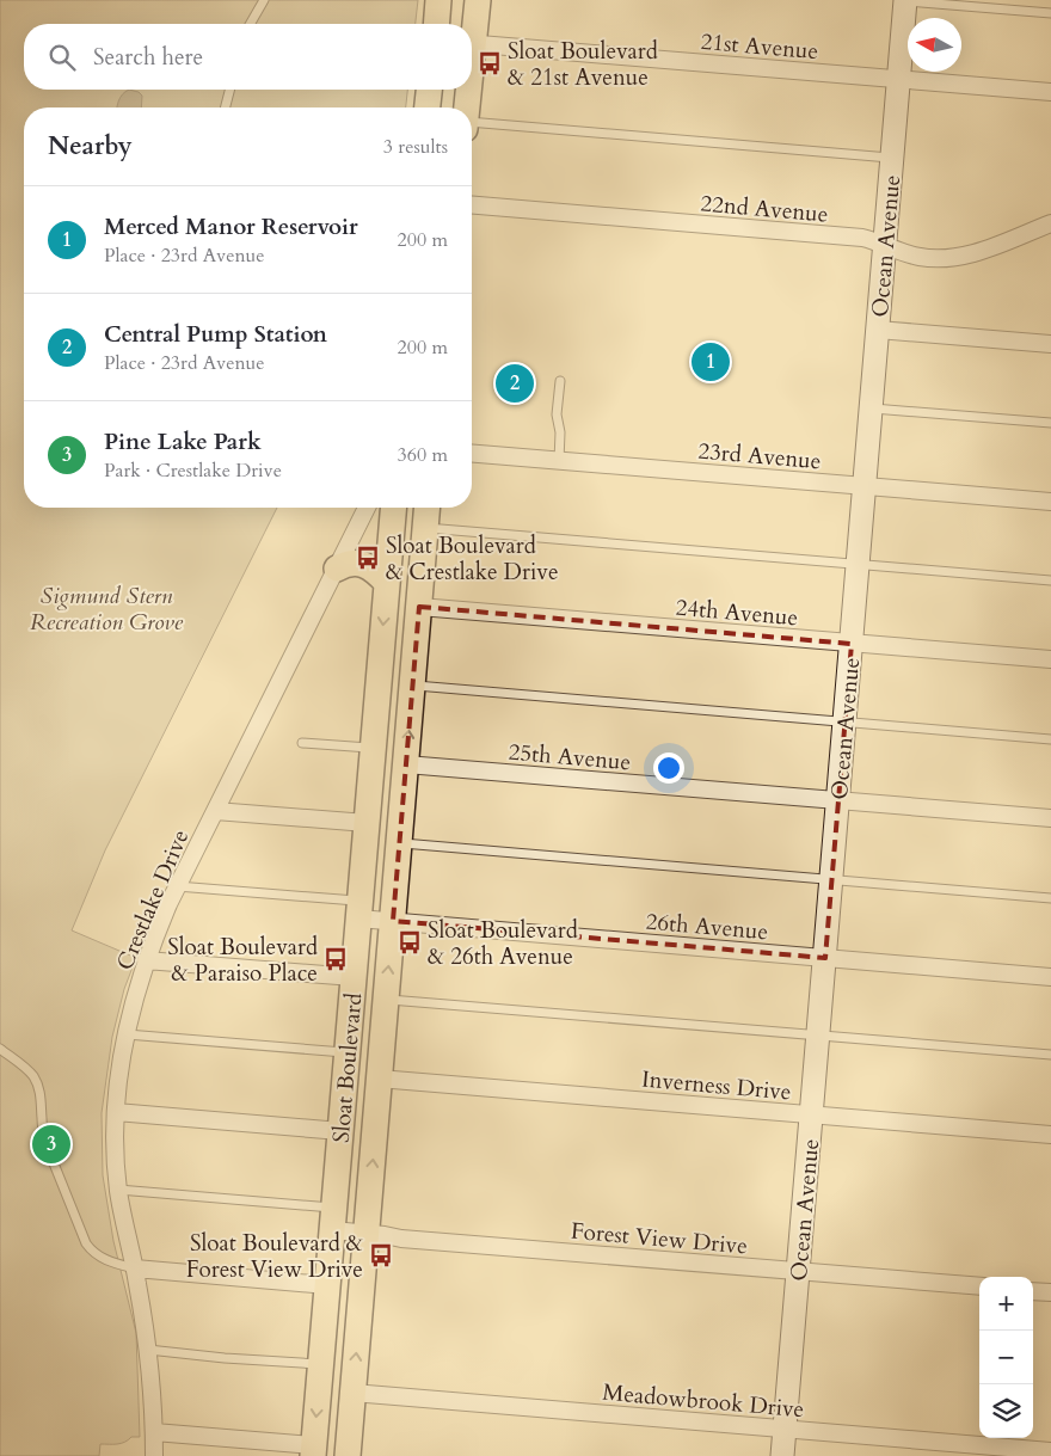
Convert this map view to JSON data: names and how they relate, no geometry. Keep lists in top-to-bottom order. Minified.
{"streets":{"main road":["Sloat Boulevard"],"street":["21st Avenue","22nd Avenue","Ocean Avenue","23rd Avenue","24th Avenue","25th Avenue","Crestlake Drive","26th Avenue","Inverness Drive","Forest View Drive","Meadowbrook Drive"]},"crossings":[["21st Avenue","Ocean Avenue"],["22nd Avenue","Ocean Avenue"],["Ocean Avenue","23rd Avenue"],["Ocean Avenue","24th Avenue"],["Ocean Avenue","25th Avenue"],["Ocean Avenue","26th Avenue"],["Ocean Avenue","Inverness Drive"],["Ocean Avenue","Forest View Drive"],["Ocean Avenue","Meadowbrook Drive"],["24th Avenue","Sloat Boulevard"],["25th Avenue","Sloat Boulevard"],["26th Avenue","Sloat Boulevard"],["Sloat Boulevard","Inverness Drive"],["Sloat Boulevard","Forest View Drive"],["Sloat Boulevard","Meadowbrook Drive"]],"parks":["Sigmund Stern Recreation Grove"],"places":{"bus stop":["Sloat Boulevard & 21st Avenue","Sloat Boulevard & Crestlake Drive","Sloat Boulevard & 26th Avenue","Sloat Boulevard & Paraiso Place","Sloat Boulevard & Forest View Drive"]},"north":"left","page":{"search":"Search here","heading":["Nearby","3 results"],"list":[{"mark":"1","name":"Merced Manor Reservoir","note":"Place · 23rd Avenue","value":"200 m"},{"mark":"2","name":"Central Pump Station","note":"Place · 23rd Avenue","value":"200 m"},{"mark":"3","name":"Pine Lake Park","note":"Park · Crestlake Drive","value":"360 m"}],"pins":["1","2","3"],"map_buttons":["+","−"]}}
